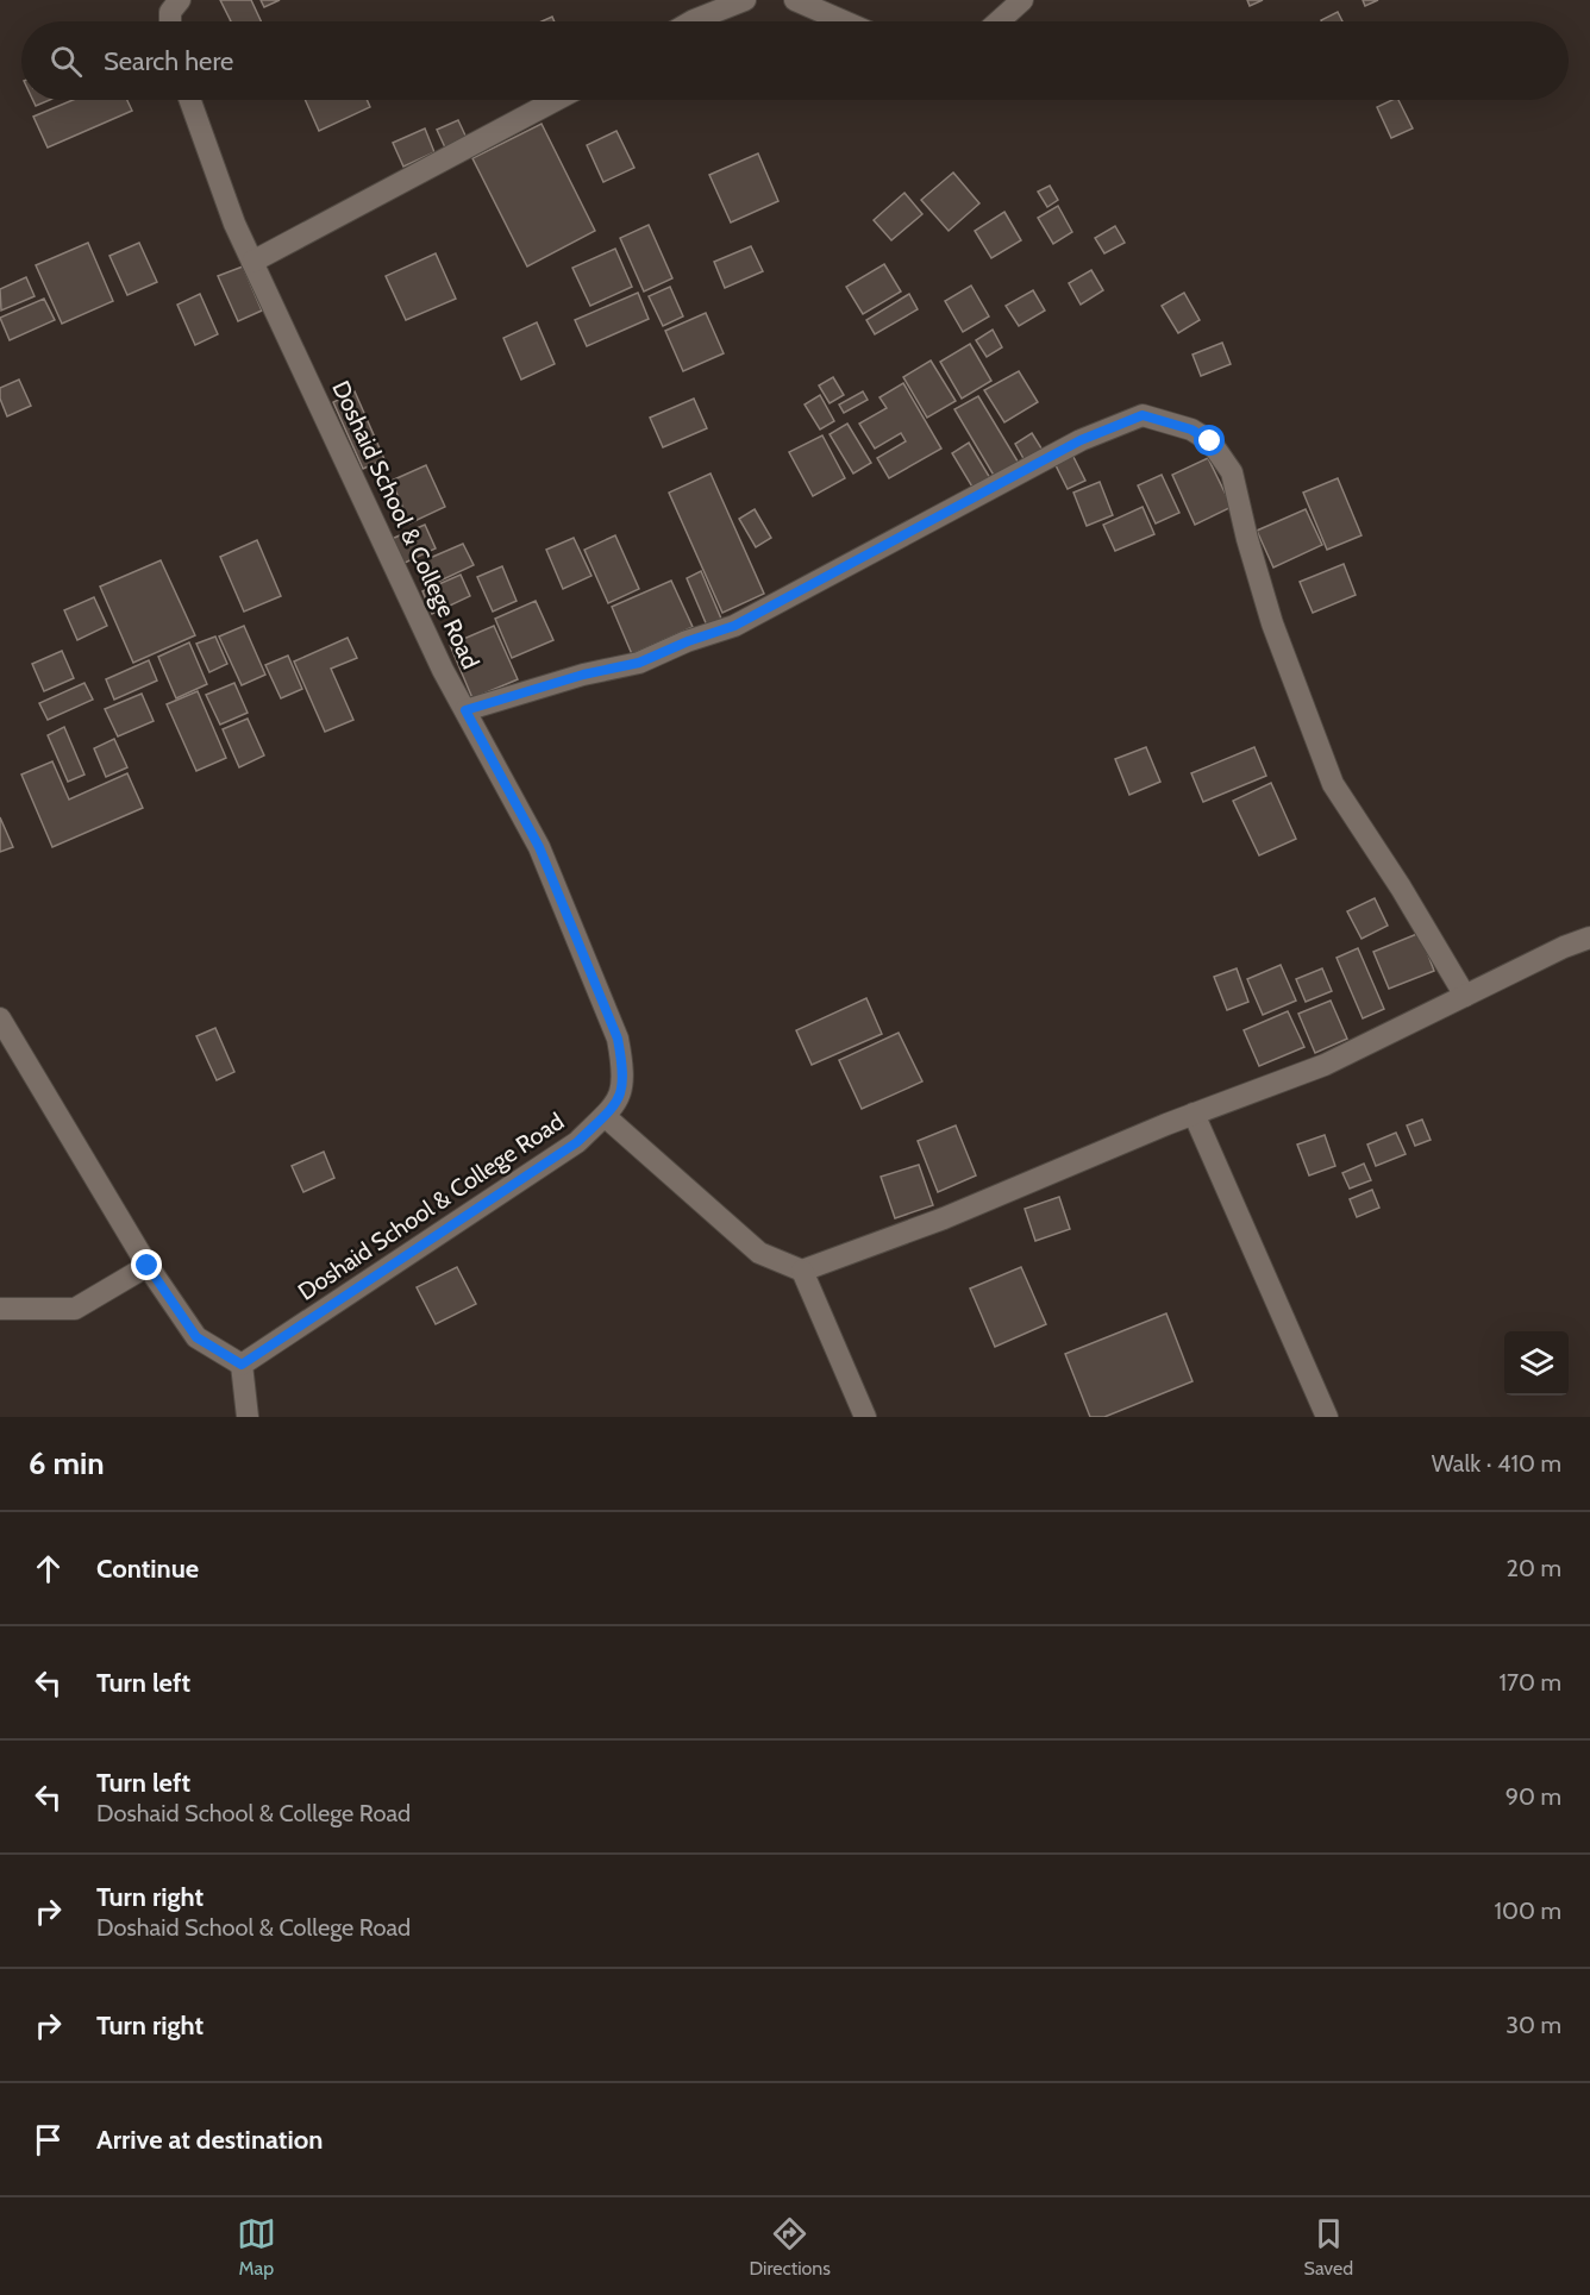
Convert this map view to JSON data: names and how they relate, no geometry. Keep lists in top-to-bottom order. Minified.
{"streets":{"street":["Doshaid School & College Road"]},"page":{"search":"Search here","heading":["6 min","Walk · 410 m"],"list":[["Continue","20 m"],["Turn left","170 m"],["Turn left","Doshaid School & College Road","90 m"],["Turn right","Doshaid School & College Road","100 m"],["Turn right","30 m"],"Arrive at destination"],"nav":["Map","Directions","Saved"]}}
